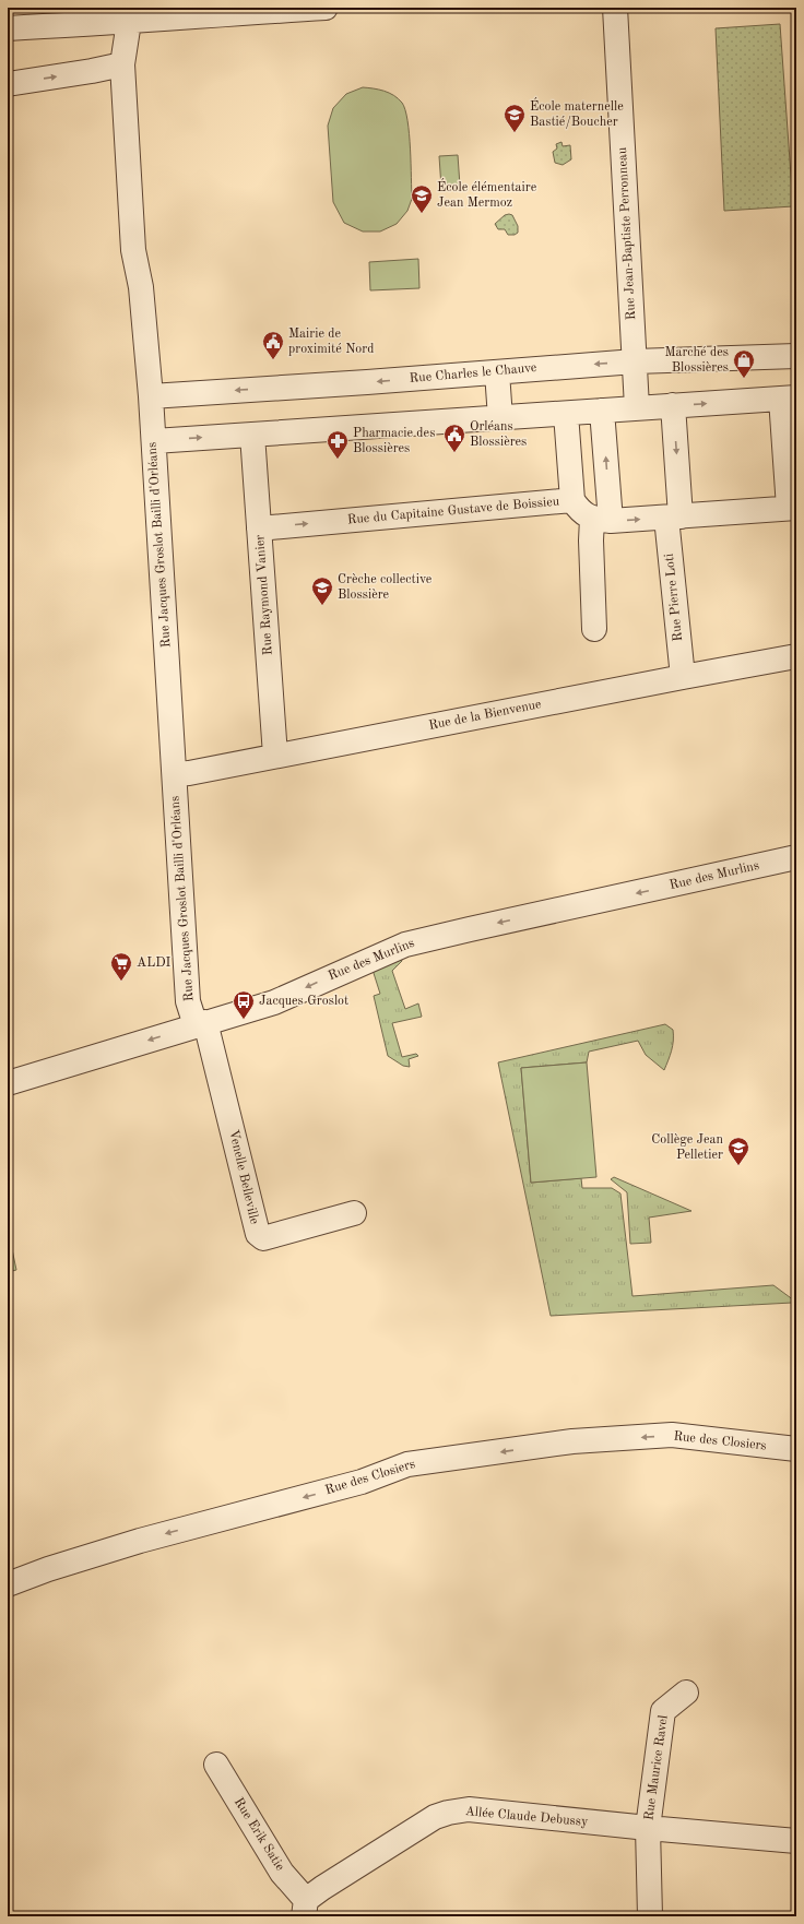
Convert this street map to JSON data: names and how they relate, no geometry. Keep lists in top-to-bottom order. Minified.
{"streets":{"street":["Rue Jean-Baptiste Perronneau","Rue Charles le Chauve","Rue du Capitaine Gustave de Boissieu","Rue Jacques Groslot Bailli d'Orléans","Rue Raymond Vanier","Rue Pierre Loti","Rue de la Bienvenue","Rue des Murlins","Venelle Belleville","Rue des Closiers","Rue Maurice Ravel","Allée Claude Debussy","Rue Erik Satie"]},"crossings":[["Rue Jean-Baptiste Perronneau","Rue Charles le Chauve"],["Rue Charles le Chauve","Rue Jacques Groslot Bailli d'Orléans"],["Rue du Capitaine Gustave de Boissieu","Rue Raymond Vanier"],["Rue Jacques Groslot Bailli d'Orléans","Rue de la Bienvenue"],["Rue Jacques Groslot Bailli d'Orléans","Rue des Murlins"],["Rue Jacques Groslot Bailli d'Orléans","Venelle Belleville"],["Rue Raymond Vanier","Rue de la Bienvenue"],["Rue Pierre Loti","Rue de la Bienvenue"],["Rue des Murlins","Venelle Belleville"],["Rue Maurice Ravel","Allée Claude Debussy"],["Allée Claude Debussy","Rue Erik Satie"]],"one_way":["Rue des Murlins","Rue des Closiers"],"places":{"school or university":["École maternelle Bastié/Boucher","École élémentaire Jean Mermoz","Crèche collective Blossière","Collège Jean Pelletier"],"public building":["Mairie de proximité Nord","Orléans Blossières"],"shop":["Marché des Blossières"],"pharmacy":["Pharmacie des Blossières"],"supermarket":["ALDI"],"bus stop":["Jacques Groslot"]}}
